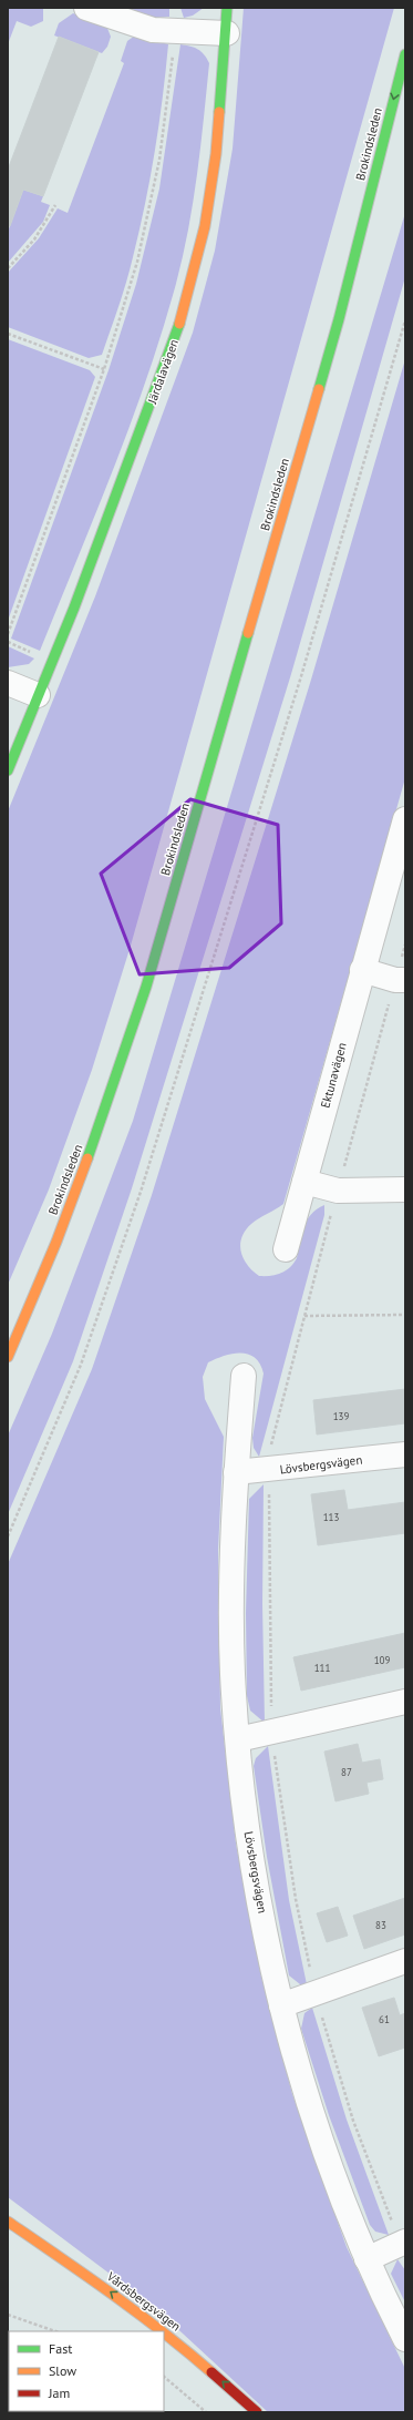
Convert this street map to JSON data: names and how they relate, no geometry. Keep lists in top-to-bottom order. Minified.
{"streets":{"main road":["Brokindsleden","Järdalavägen","Vårdsbergsvägen"],"street":["Ektunavägen","Lövsbergsvägen"]},"house_numbers":["139","113","109","111","87","83","61"],"legend":["Fast","Slow","Jam"]}
